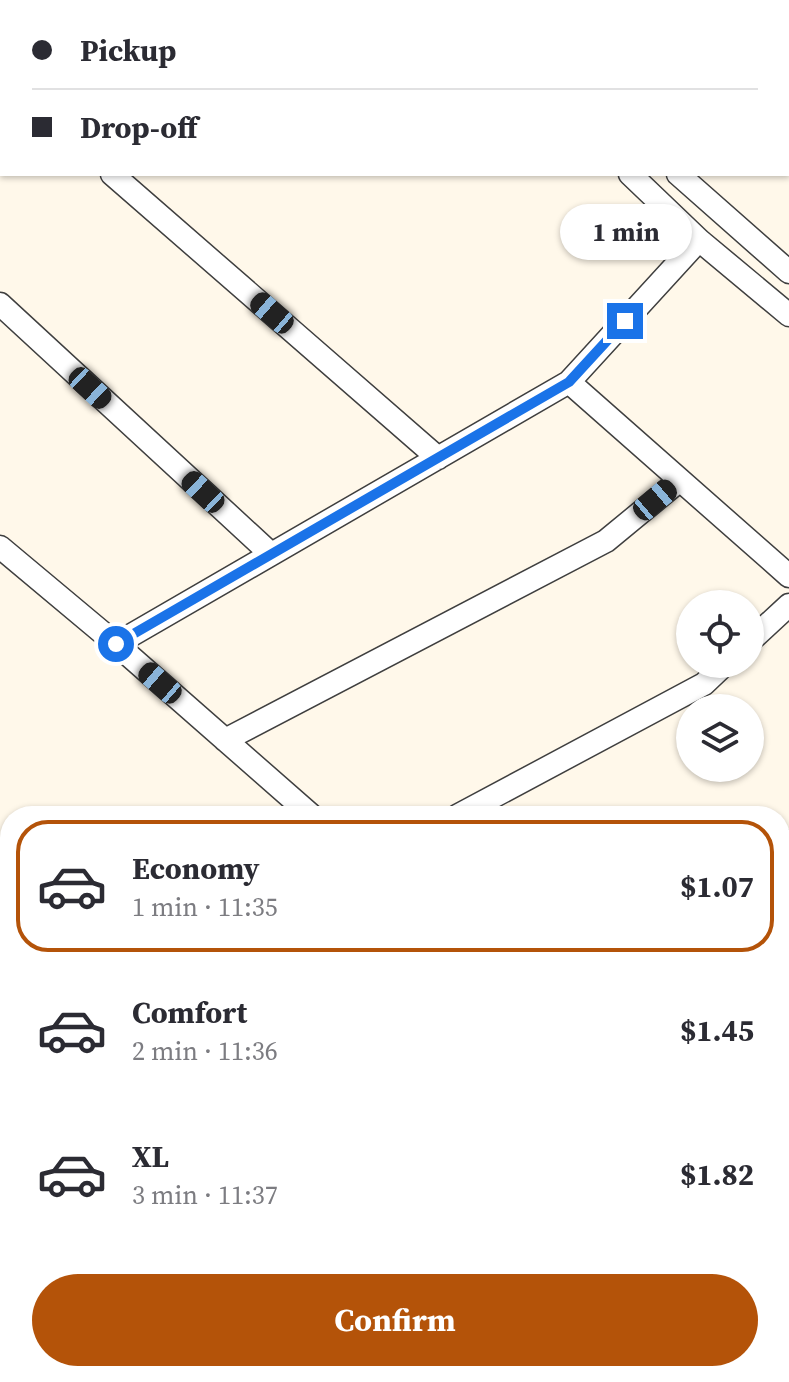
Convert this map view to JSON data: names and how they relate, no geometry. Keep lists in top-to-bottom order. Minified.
{"page":{"banner":["Pickup","Drop-off"],"bubble":"1 min","list":[{"name":"Economy","note":"1 min · 11:35","value":"$1.07"},{"name":"Comfort","note":"2 min · 11:36","value":"$1.45"},{"name":"XL","note":"3 min · 11:37","value":"$1.82"}],"buttons":"Confirm"}}
